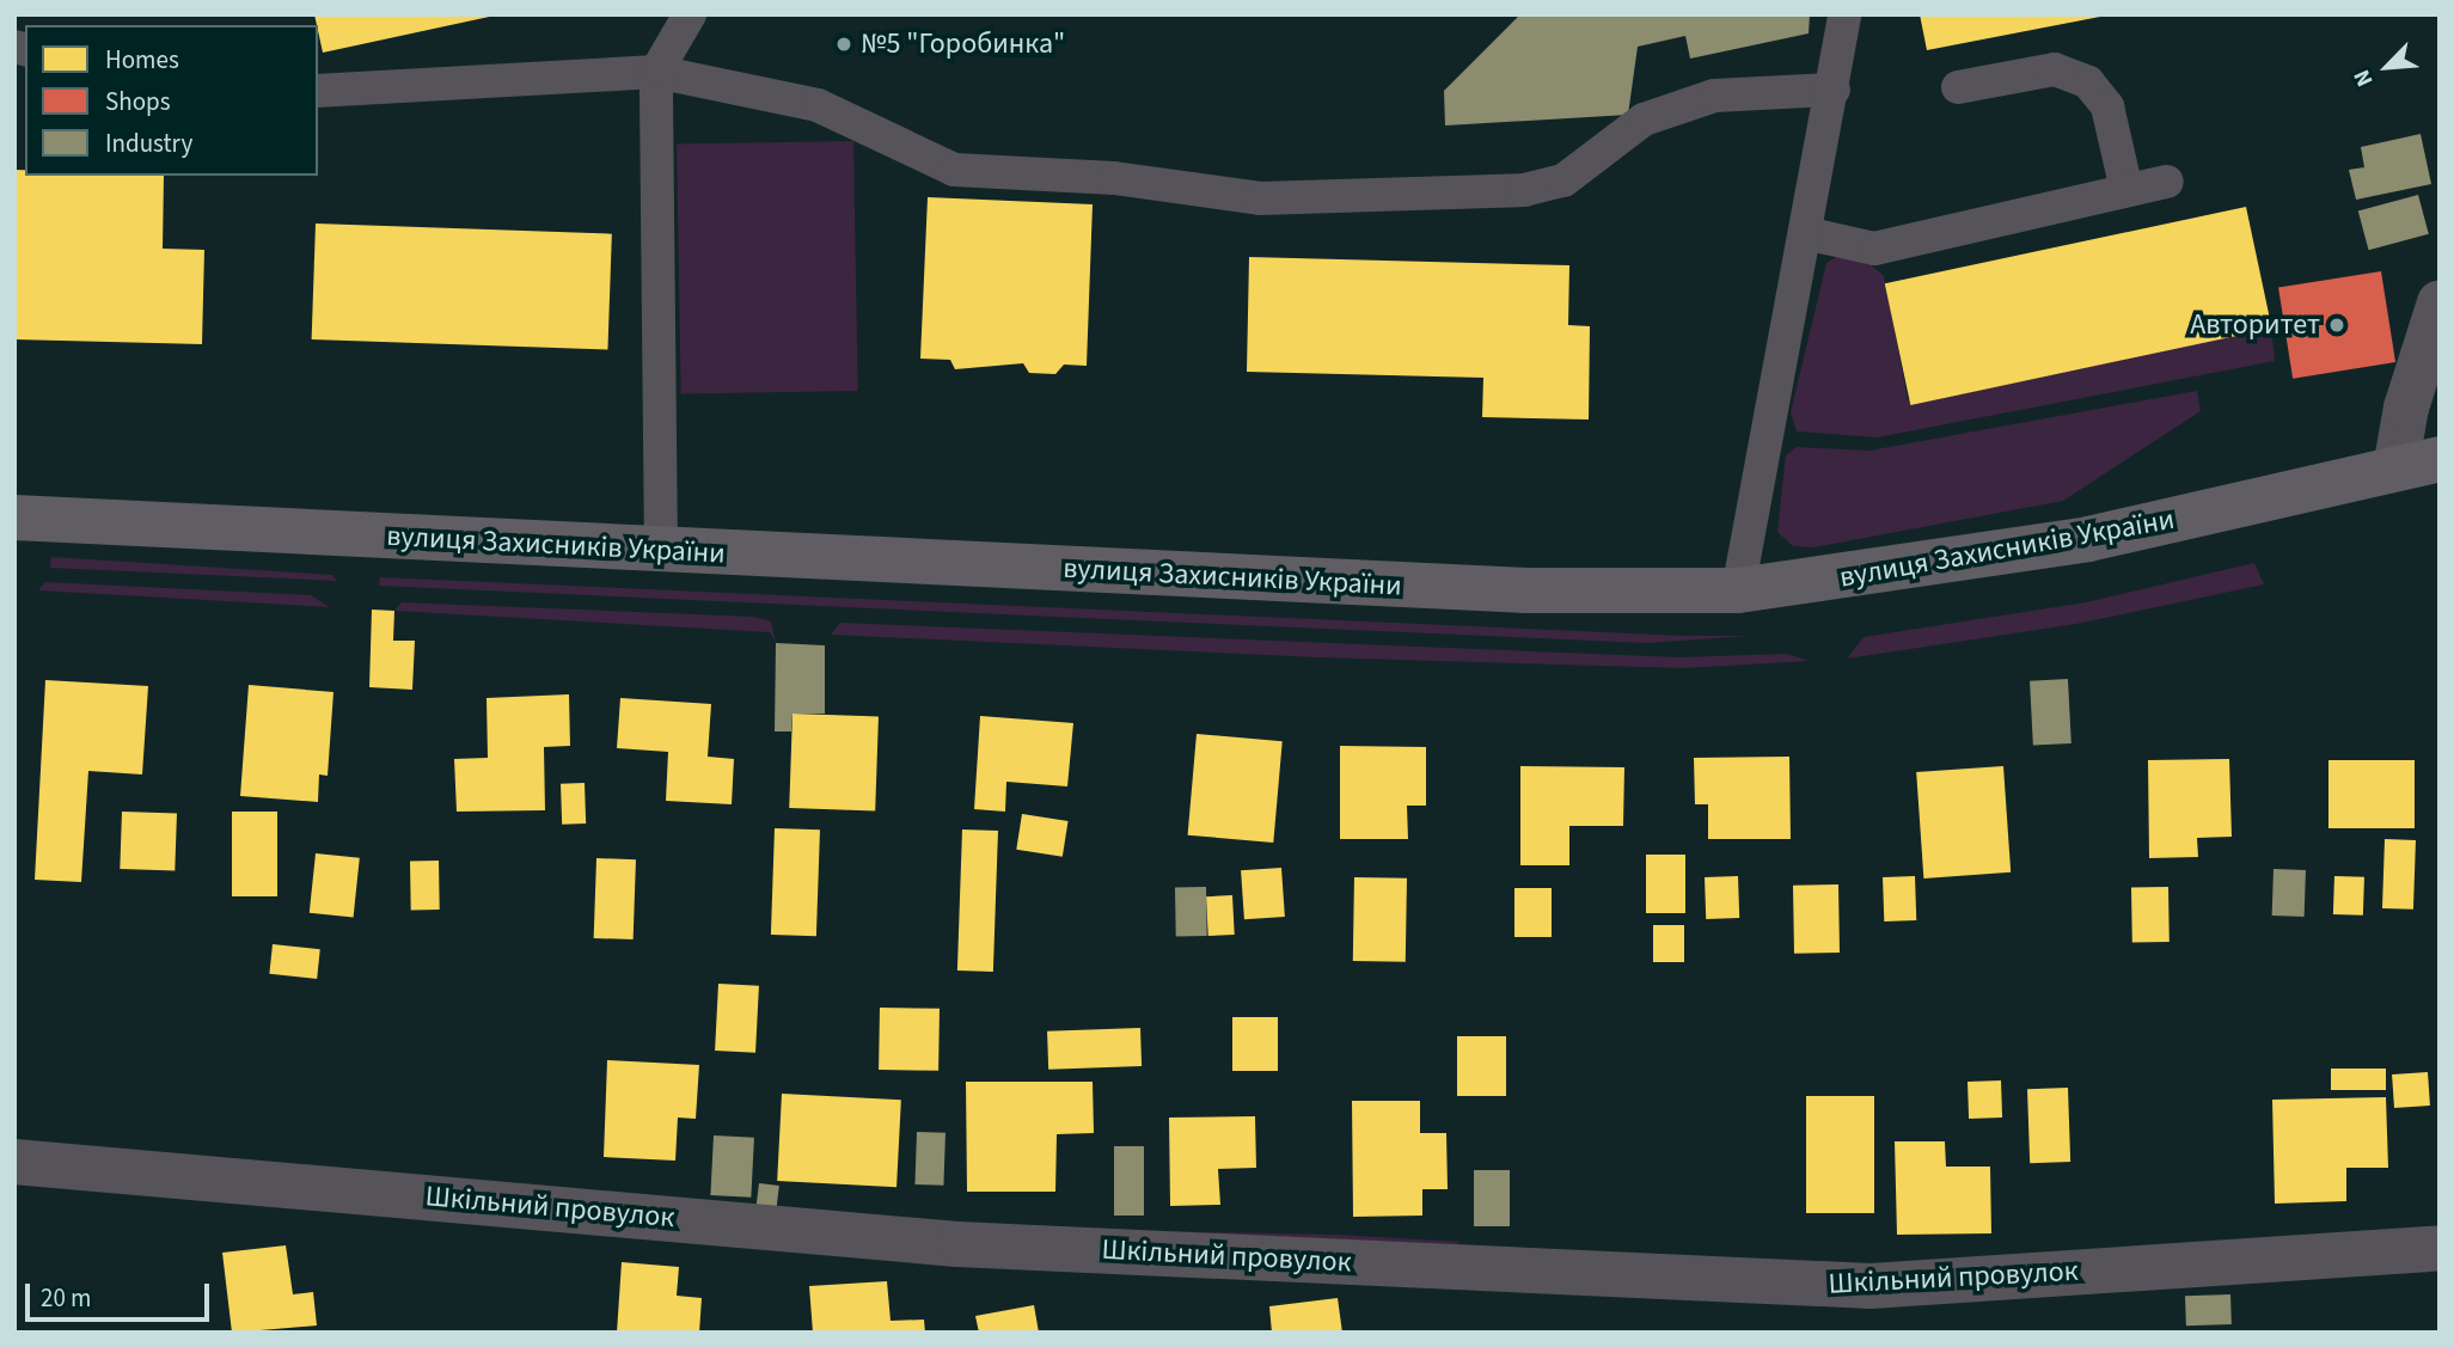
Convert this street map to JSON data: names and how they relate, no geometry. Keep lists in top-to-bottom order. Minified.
{"streets":{"street":["вулиця Захисників України","Шкільний провулок"]},"places":["№5 \"Горобинка\"","Авторитет"],"legend":["Homes","Shops","Industry"],"scale_bar":"20 m","north":"bottom left"}
